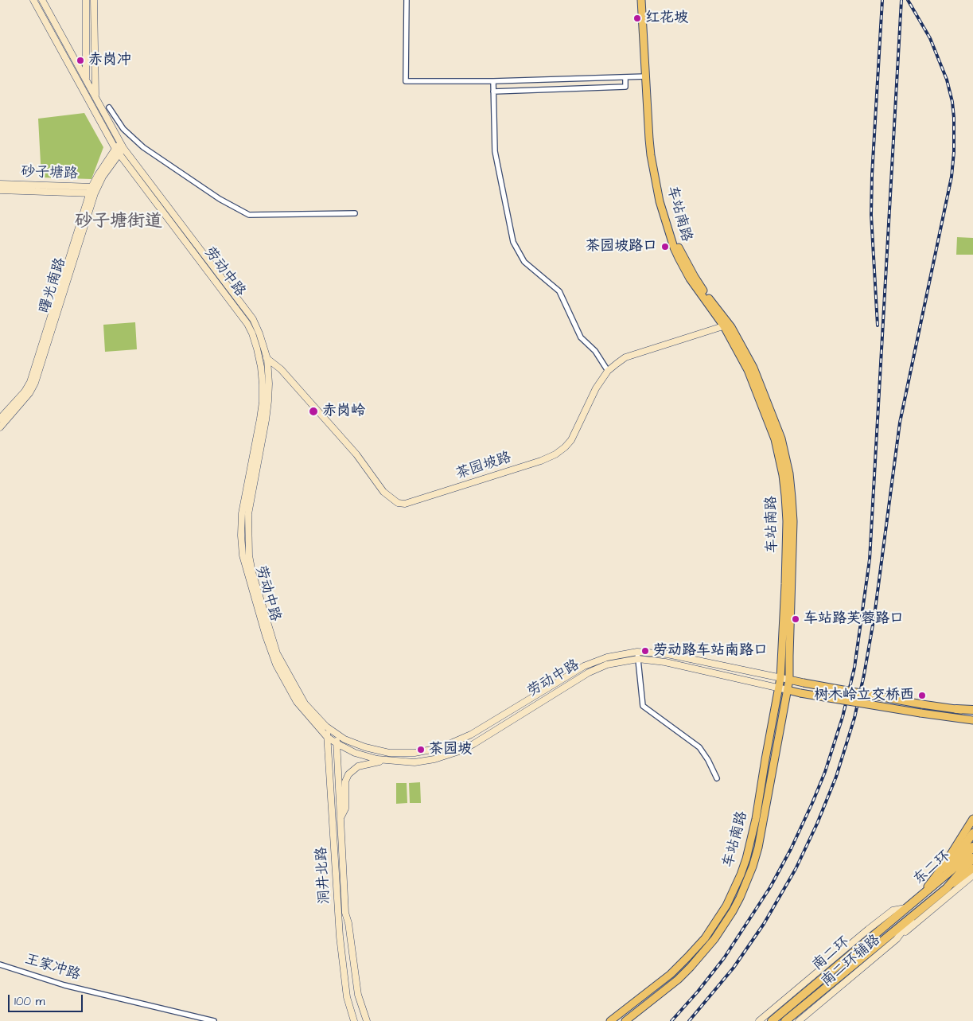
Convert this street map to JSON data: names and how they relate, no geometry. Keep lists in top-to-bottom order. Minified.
{"streets":{"highway":["东二环","南二环"],"main road":["砂子塘路","车站南路","劳动中路","曙光南路","茶园坡路","洞井北路","南二环辅路"],"street":["王家冲路"]},"crossings":[["砂子塘路","曙光南路"],["车站南路","劳动中路"],["车站南路","茶园坡路"],["劳动中路","曙光南路"],["劳动中路","茶园坡路"],["劳动中路","洞井北路"],["东二环","南二环"],["东二环","南二环辅路"],["南二环","南二环辅路"]],"districts":["砂子塘街道"],"places":["红花坡","赤岗冲","茶园坡路口","赤岗岭","车站路芙蓉路口","劳动路车站南路口","树木岭立交桥西","茶园坡"],"scale_bar":"100 m"}
